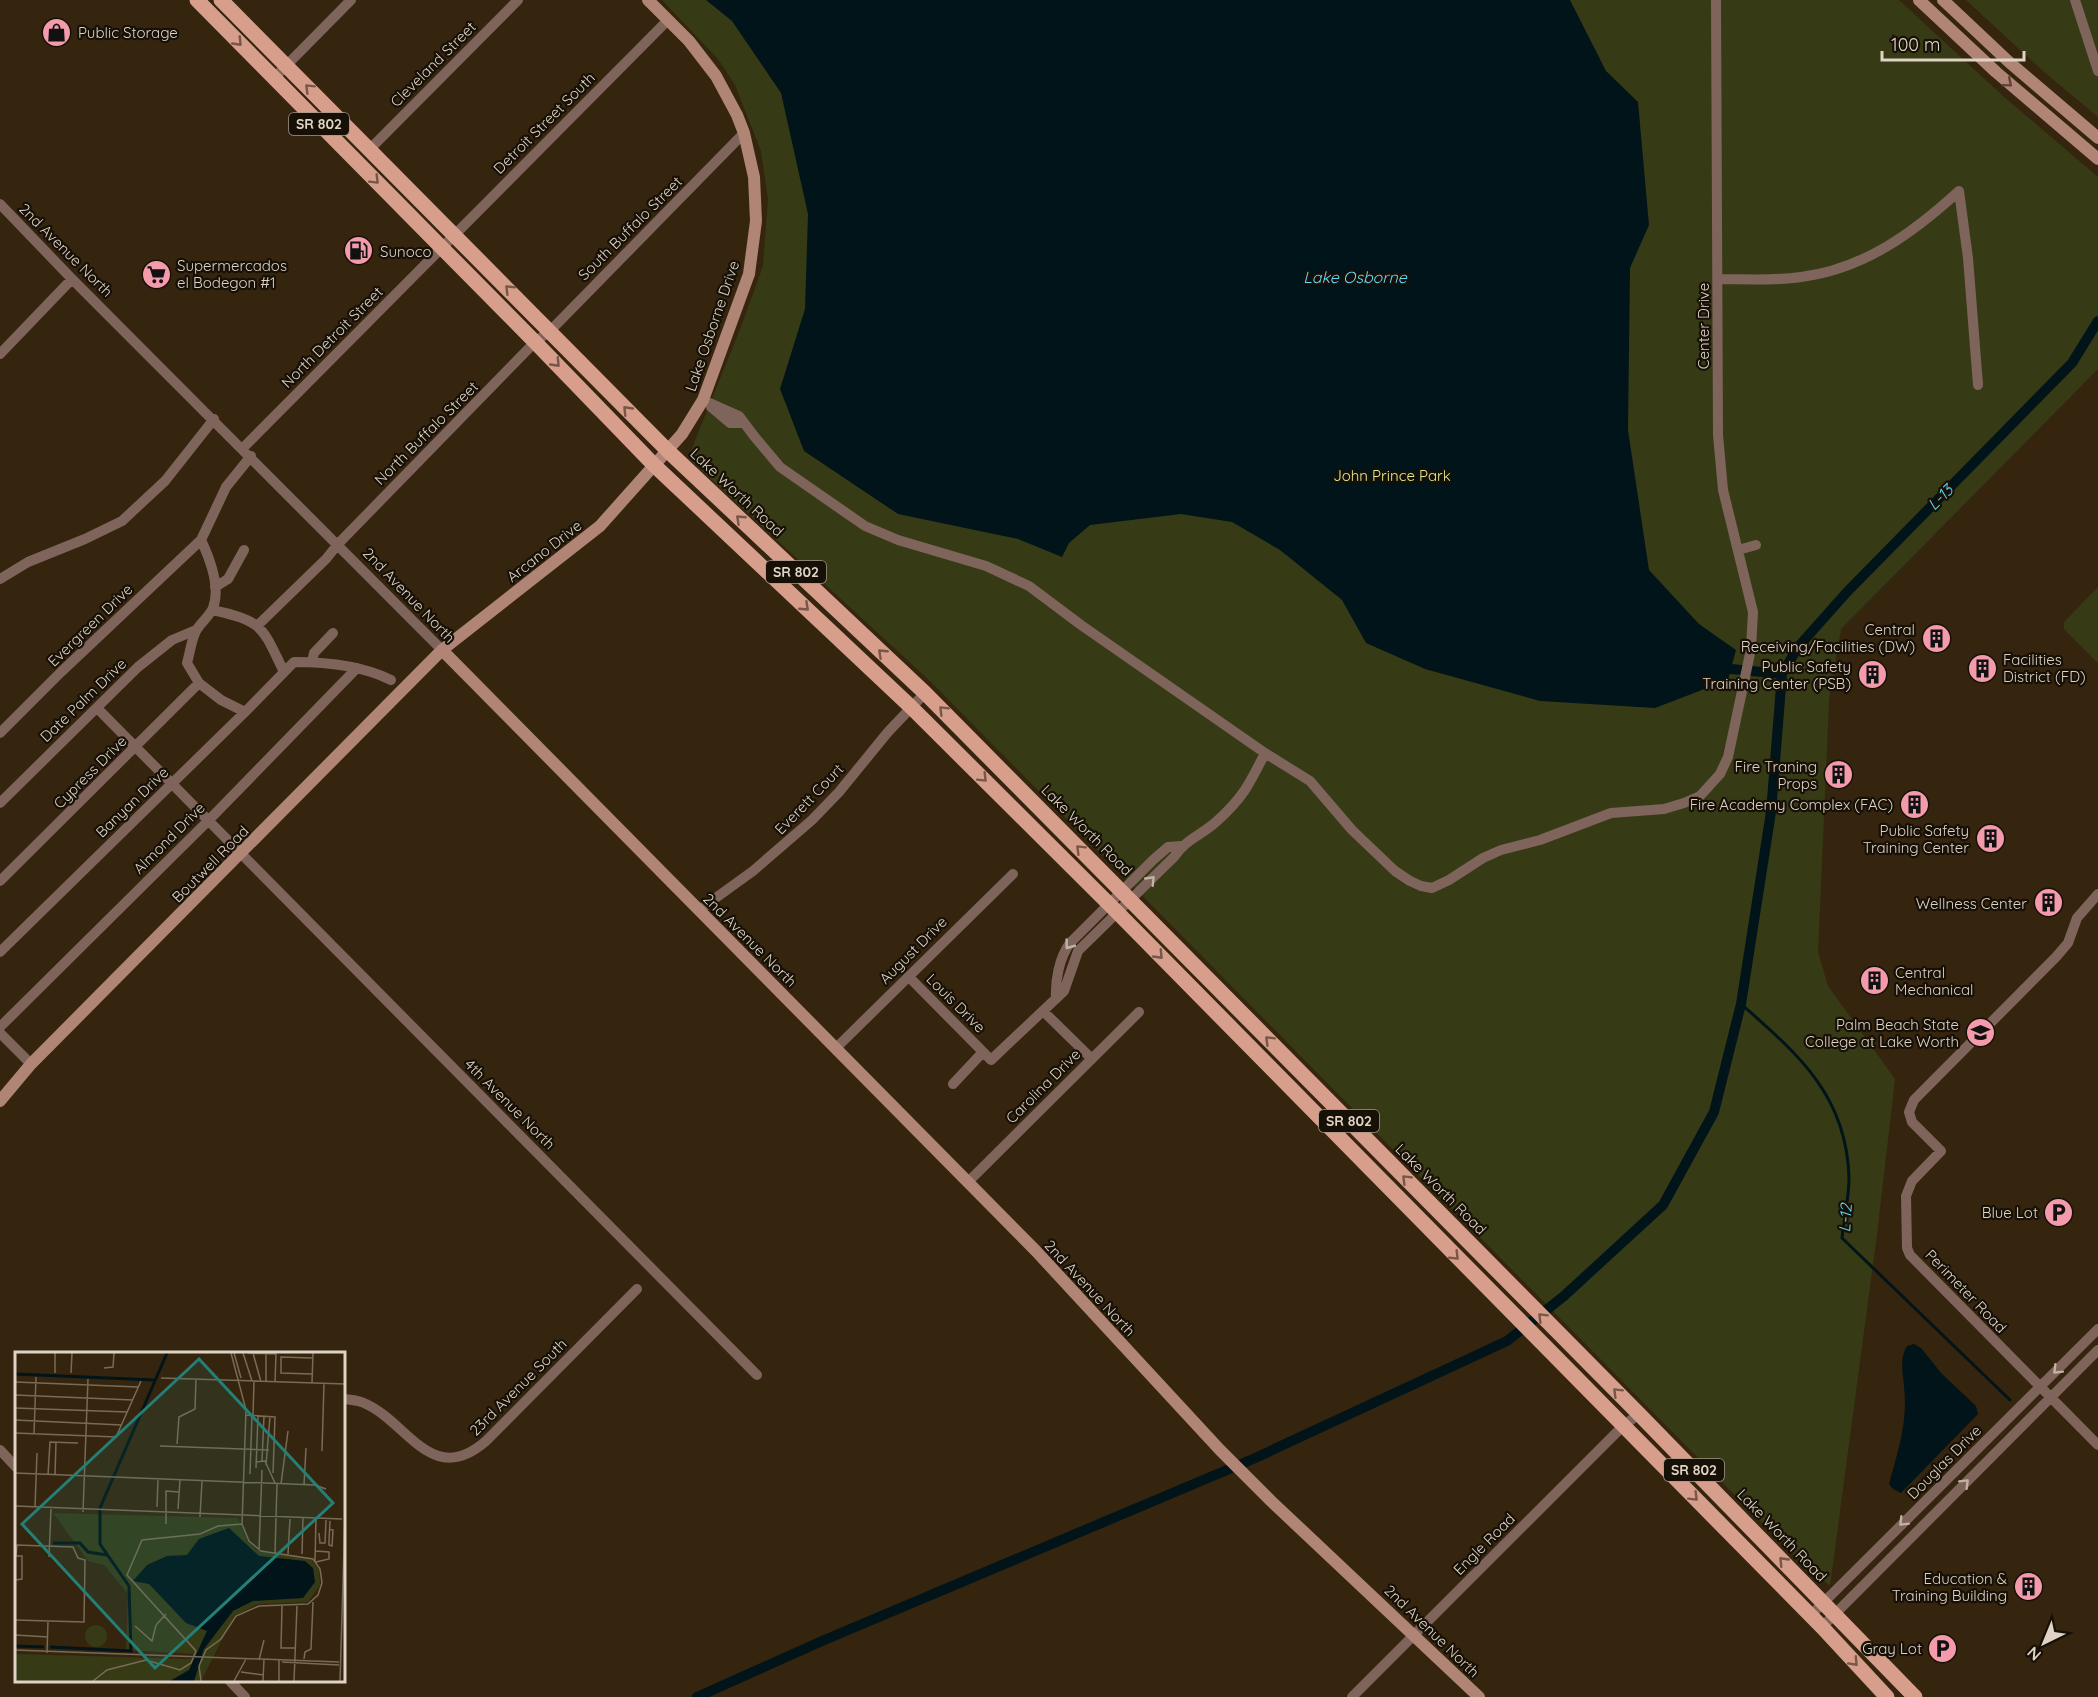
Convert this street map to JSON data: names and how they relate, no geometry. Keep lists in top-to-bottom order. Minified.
{"streets":{"main road":["SR 802","Lake Worth Road"],"street":["Cleveland Street","Detroit Street South","South Buffalo Street","2nd Avenue North","Lake Osborne Drive","Center Drive","North Detroit Street","North Buffalo Street","Arcano Drive","Evergreen Drive","Date Palm Drive","Cypress Drive","Everett Court","Banyan Drive","Almond Drive","Boutwell Road","August Drive","Louis Drive","Carolina Drive","4th Avenue North","Perimeter Road","23rd Avenue South","Douglas Drive","Engle Road"]},"crossings":[["Cleveland Street","Lake Worth Road"],["Detroit Street South","SR 802"],["Detroit Street South","Lake Osborne Drive"],["Detroit Street South","North Detroit Street"],["Detroit Street South","Lake Worth Road"],["SR 802","South Buffalo Street"],["SR 802","Lake Osborne Drive"],["SR 802","North Detroit Street"],["SR 802","North Buffalo Street"],["SR 802","Arcano Drive"],["SR 802","Everett Court"],["SR 802","Louis Drive"],["SR 802","Douglas Drive"],["SR 802","Engle Road"],["South Buffalo Street","Lake Osborne Drive"],["South Buffalo Street","North Buffalo Street"],["South Buffalo Street","Lake Worth Road"],["2nd Avenue North","North Detroit Street"],["2nd Avenue North","North Buffalo Street"],["2nd Avenue North","Arcano Drive"],["2nd Avenue North","Everett Court"],["2nd Avenue North","Boutwell Road"],["2nd Avenue North","August Drive"],["2nd Avenue North","Carolina Drive"],["2nd Avenue North","Engle Road"],["Lake Osborne Drive","Lake Worth Road"],["Lake Osborne Drive","Arcano Drive"],["Center Drive","Louis Drive"],["North Detroit Street","Evergreen Drive"],["Lake Worth Road","Everett Court"],["Lake Worth Road","Louis Drive"],["Lake Worth Road","Douglas Drive"],["Lake Worth Road","Engle Road"],["Arcano Drive","Boutwell Road"],["Date Palm Drive","Cypress Drive"],["Date Palm Drive","Banyan Drive"],["Date Palm Drive","4th Avenue North"],["Cypress Drive","Banyan Drive"],["Cypress Drive","4th Avenue North"],["Banyan Drive","4th Avenue North"],["Almond Drive","4th Avenue North"],["Boutwell Road","4th Avenue North"],["August Drive","Louis Drive"],["Perimeter Road","Douglas Drive"]],"water":["Lake Osborne","L-13","L-12"],"parks":["John Prince Park"],"places":{"shop":["Public Storage"],"fuel station":["Sunoco"],"supermarket":["Supermercados el Bodegon #1"],"building":["Central Receiving/Facilities (DW)","Facilities District (FD)","Public Safety Training Center (PSB)","Fire Traning Props","Fire Academy Complex (FAC)","Public Safety Training Center","Wellness Center","Central Mechanical","Education & Training Building"],"school or university":["Palm Beach State College at Lake Worth"],"parking":["Blue Lot","Gray Lot"]},"scale_bar":"100 m","north":"bottom left"}
